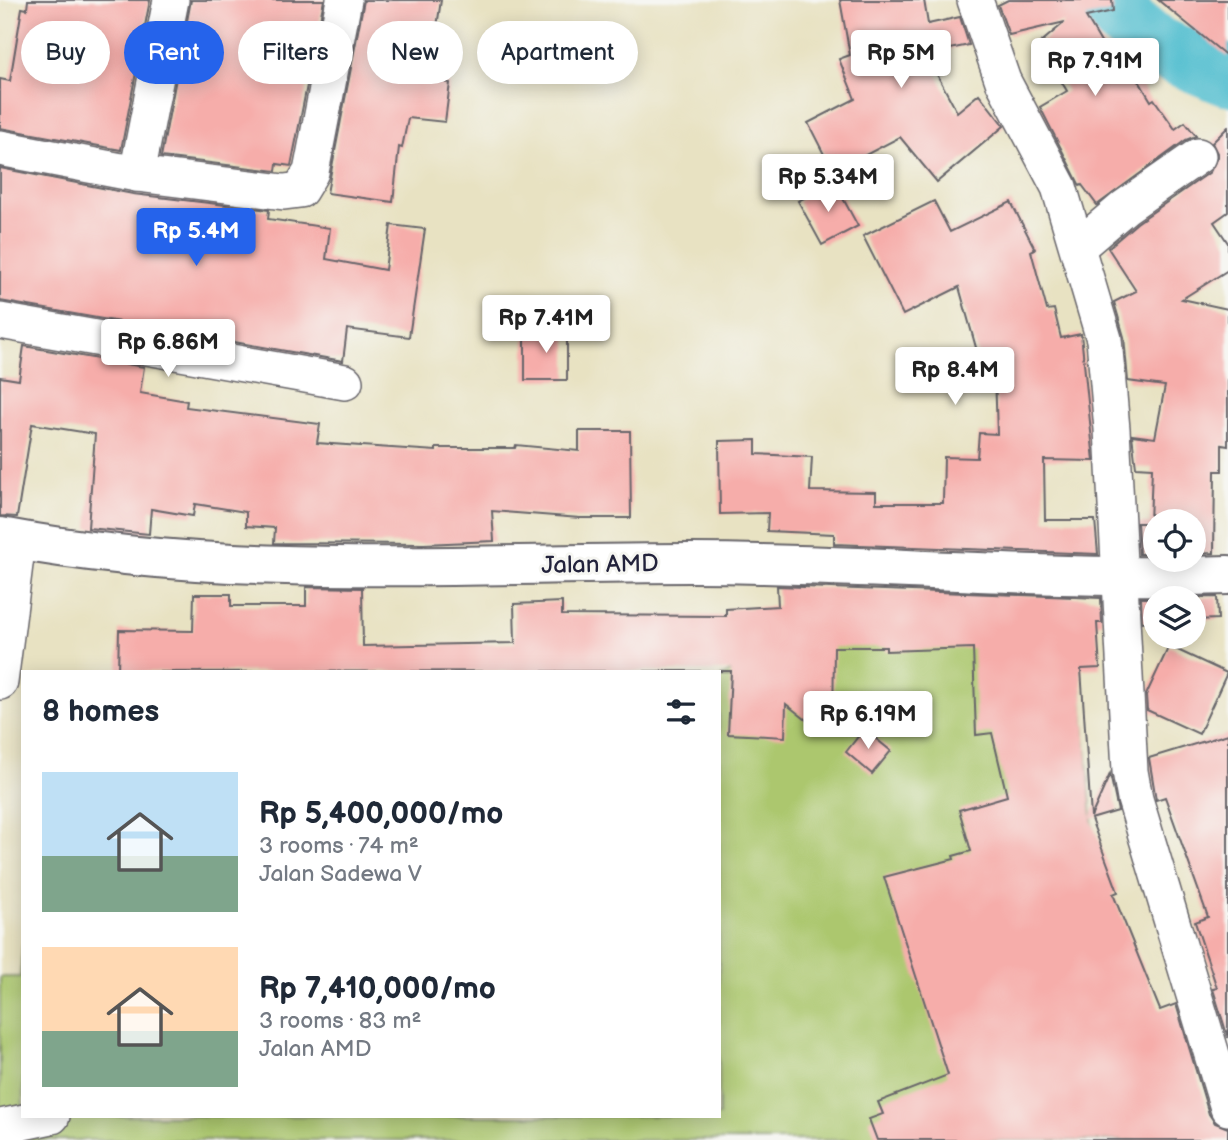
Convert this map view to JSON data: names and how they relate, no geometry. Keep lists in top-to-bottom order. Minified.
{"streets":{"street":["Jalan AMD"]},"page":{"chip":["Buy","Rent","Filters","New","Apartment"],"price":["Rp 5M","Rp 7.91M","Rp 5.34M","Rp 5.4M","Rp 7.41M","Rp 6.86M","Rp 8.4M","Rp 6.19M"],"heading":"8 homes","list":[{"name":"Rp 5,400,000/mo","note":"3 rooms · 74 m² · Jalan Sadewa V"},{"name":"Rp 7,410,000/mo","note":"3 rooms · 83 m² · Jalan AMD"}]}}
